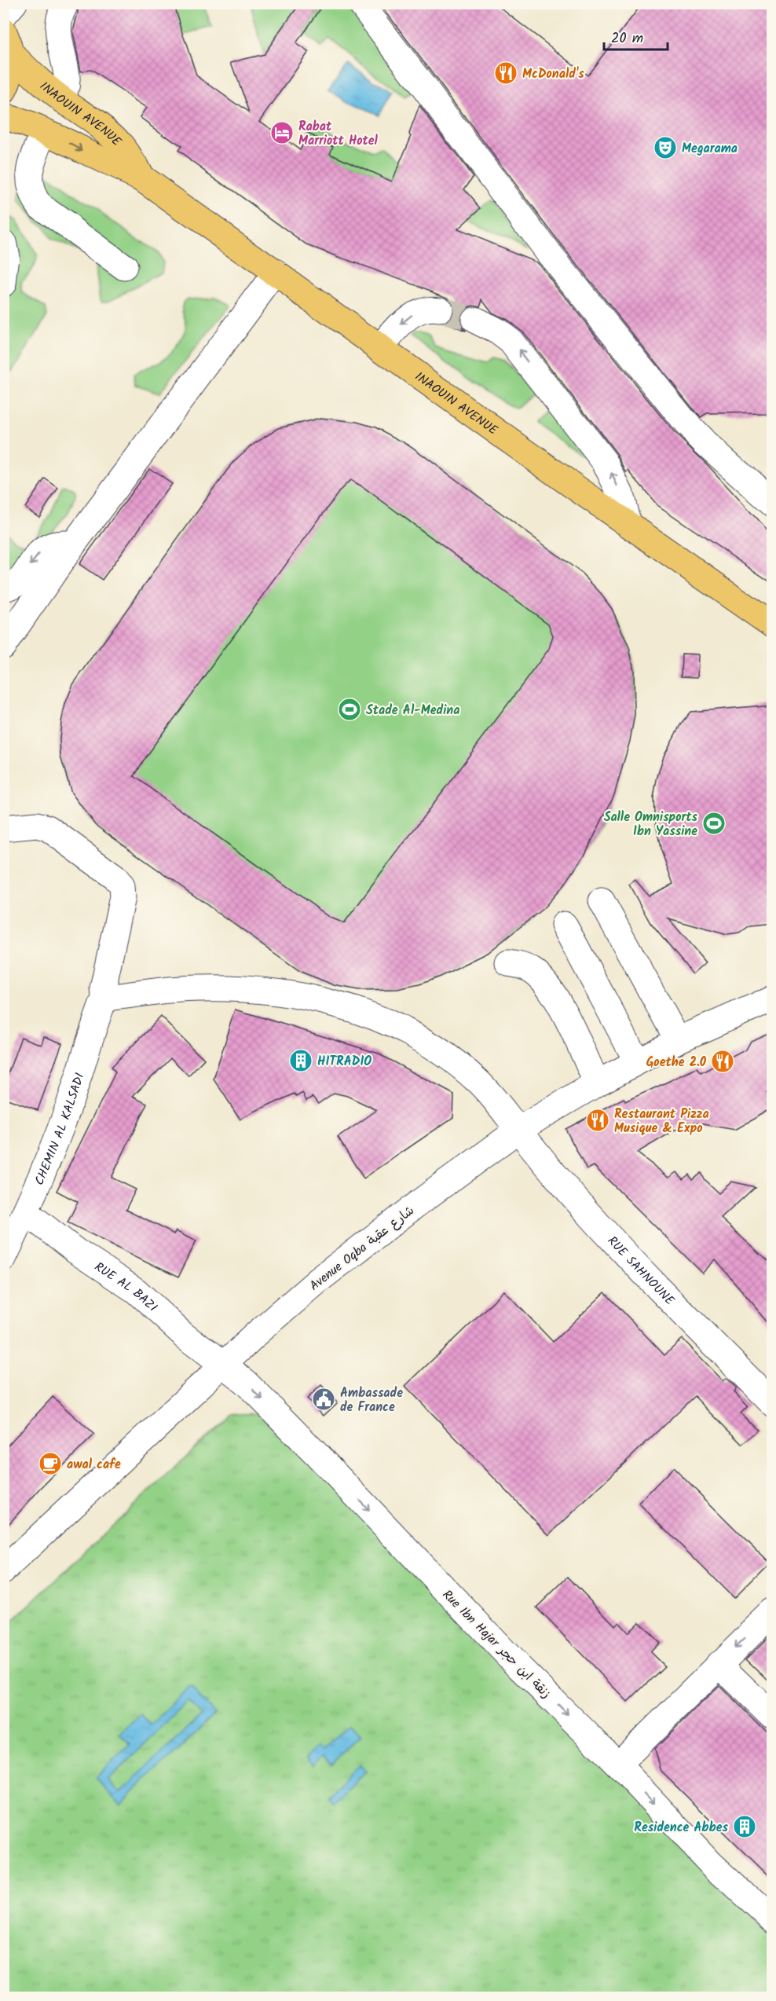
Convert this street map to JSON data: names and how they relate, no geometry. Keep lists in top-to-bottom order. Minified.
{"streets":{"main road":["INAOUIN AVENUE"],"street":["CHEMIN AL KALSADI","Avenue Oqba شارع عقبة","RUE SAHNOUNE","RUE AL BAZI","Rue Ibn Hajar زنقة ابن حجر"]},"crossings":[["CHEMIN AL KALSADI","RUE SAHNOUNE"],["CHEMIN AL KALSADI","RUE AL BAZI"],["Avenue Oqba شارع عقبة","RUE SAHNOUNE"],["Avenue Oqba شارع عقبة","RUE AL BAZI"],["Avenue Oqba شارع عقبة","Rue Ibn Hajar زنقة ابن حجر"],["RUE AL BAZI","Rue Ibn Hajar زنقة ابن حجر"]],"one_way":["Rue Ibn Hajar زنقة ابن حجر"],"places":{"restaurant":["McDonald's","Goethe 2.0","Restaurant Pizza Musique & Expo"],"hotel":["Rabat Marriott Hotel"],"theatre":["Megarama"],"sports":["Stade Al-Medina","Salle Omnisports Ibn Yassine"],"building":["HITRADIO","Residence Abbes"],"public building":["Ambassade de France"],"cafe":["awal cafe"]},"scale_bar":"20 m"}
